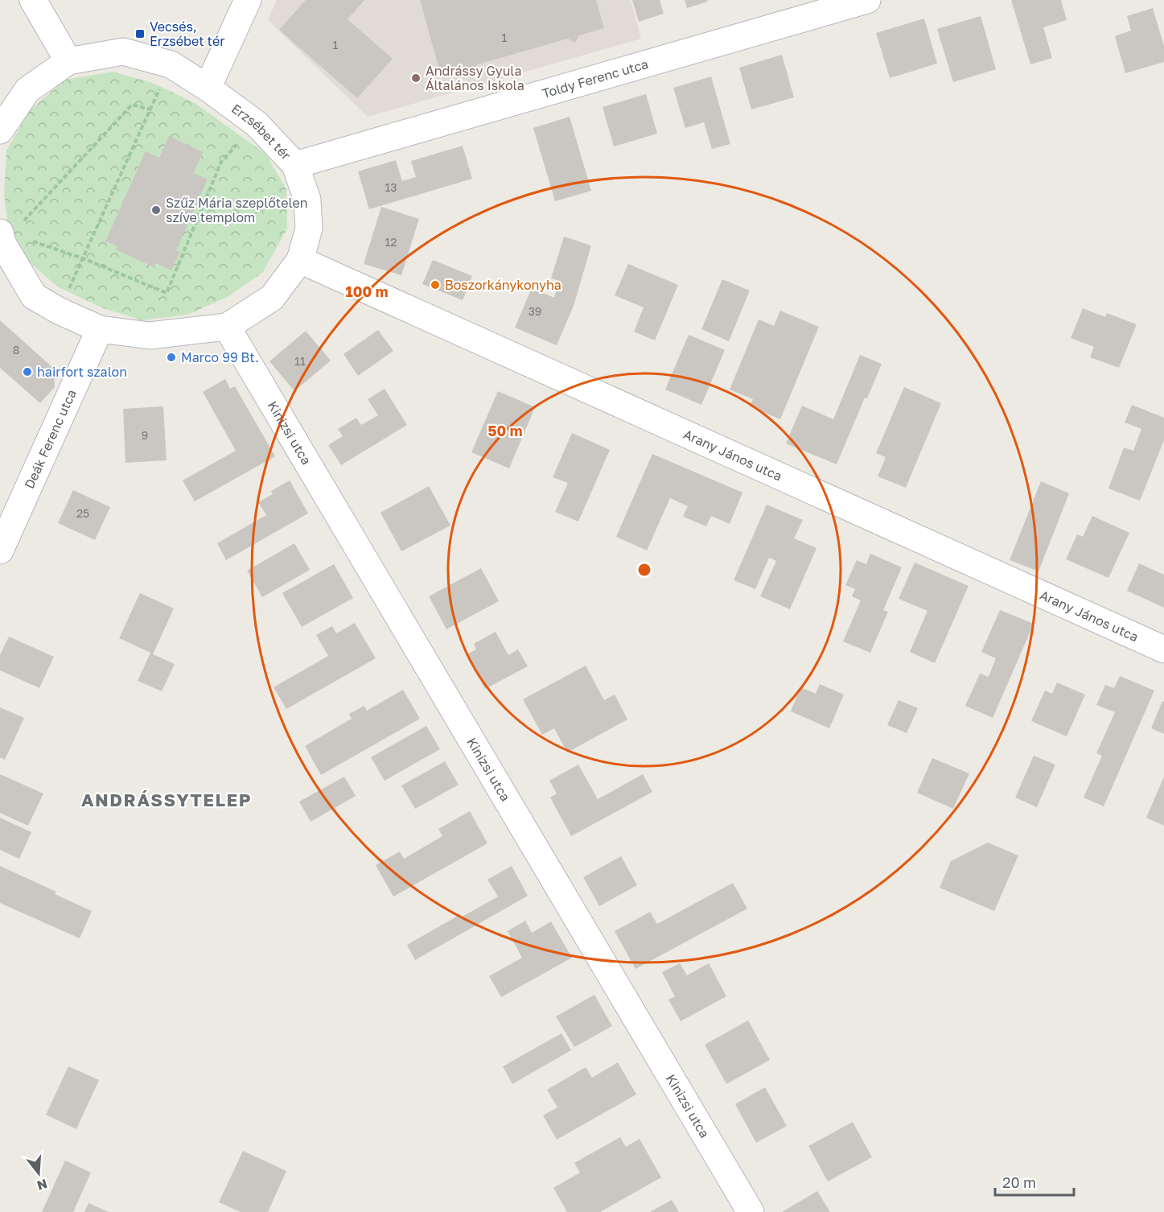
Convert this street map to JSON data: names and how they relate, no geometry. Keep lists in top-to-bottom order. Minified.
{"streets":{"street":["Toldy Ferenc utca","Erzsébet tér","Kinizsi utca","Deák Ferenc utca","Arany János utca"]},"crossings":[["Toldy Ferenc utca","Erzsébet tér"],["Erzsébet tér","Kinizsi utca"],["Erzsébet tér","Deák Ferenc utca"],["Erzsébet tér","Arany János utca"]],"districts":["ANDRÁSSYTELEP"],"places":{"transit":["Vecsés, Erzsébet tér"],"other":["Andrássy Gyula Általános Iskola","Szűz Mária szeplőtelen szíve templom","Boszorkánykonyha","Marco 99 Bt.","hairfort szalon"]},"house_numbers":["1","1","13","12","39","8","11","9","25"],"scale_bar":"20 m","north":"bottom","rings":["100 m","50 m"]}
